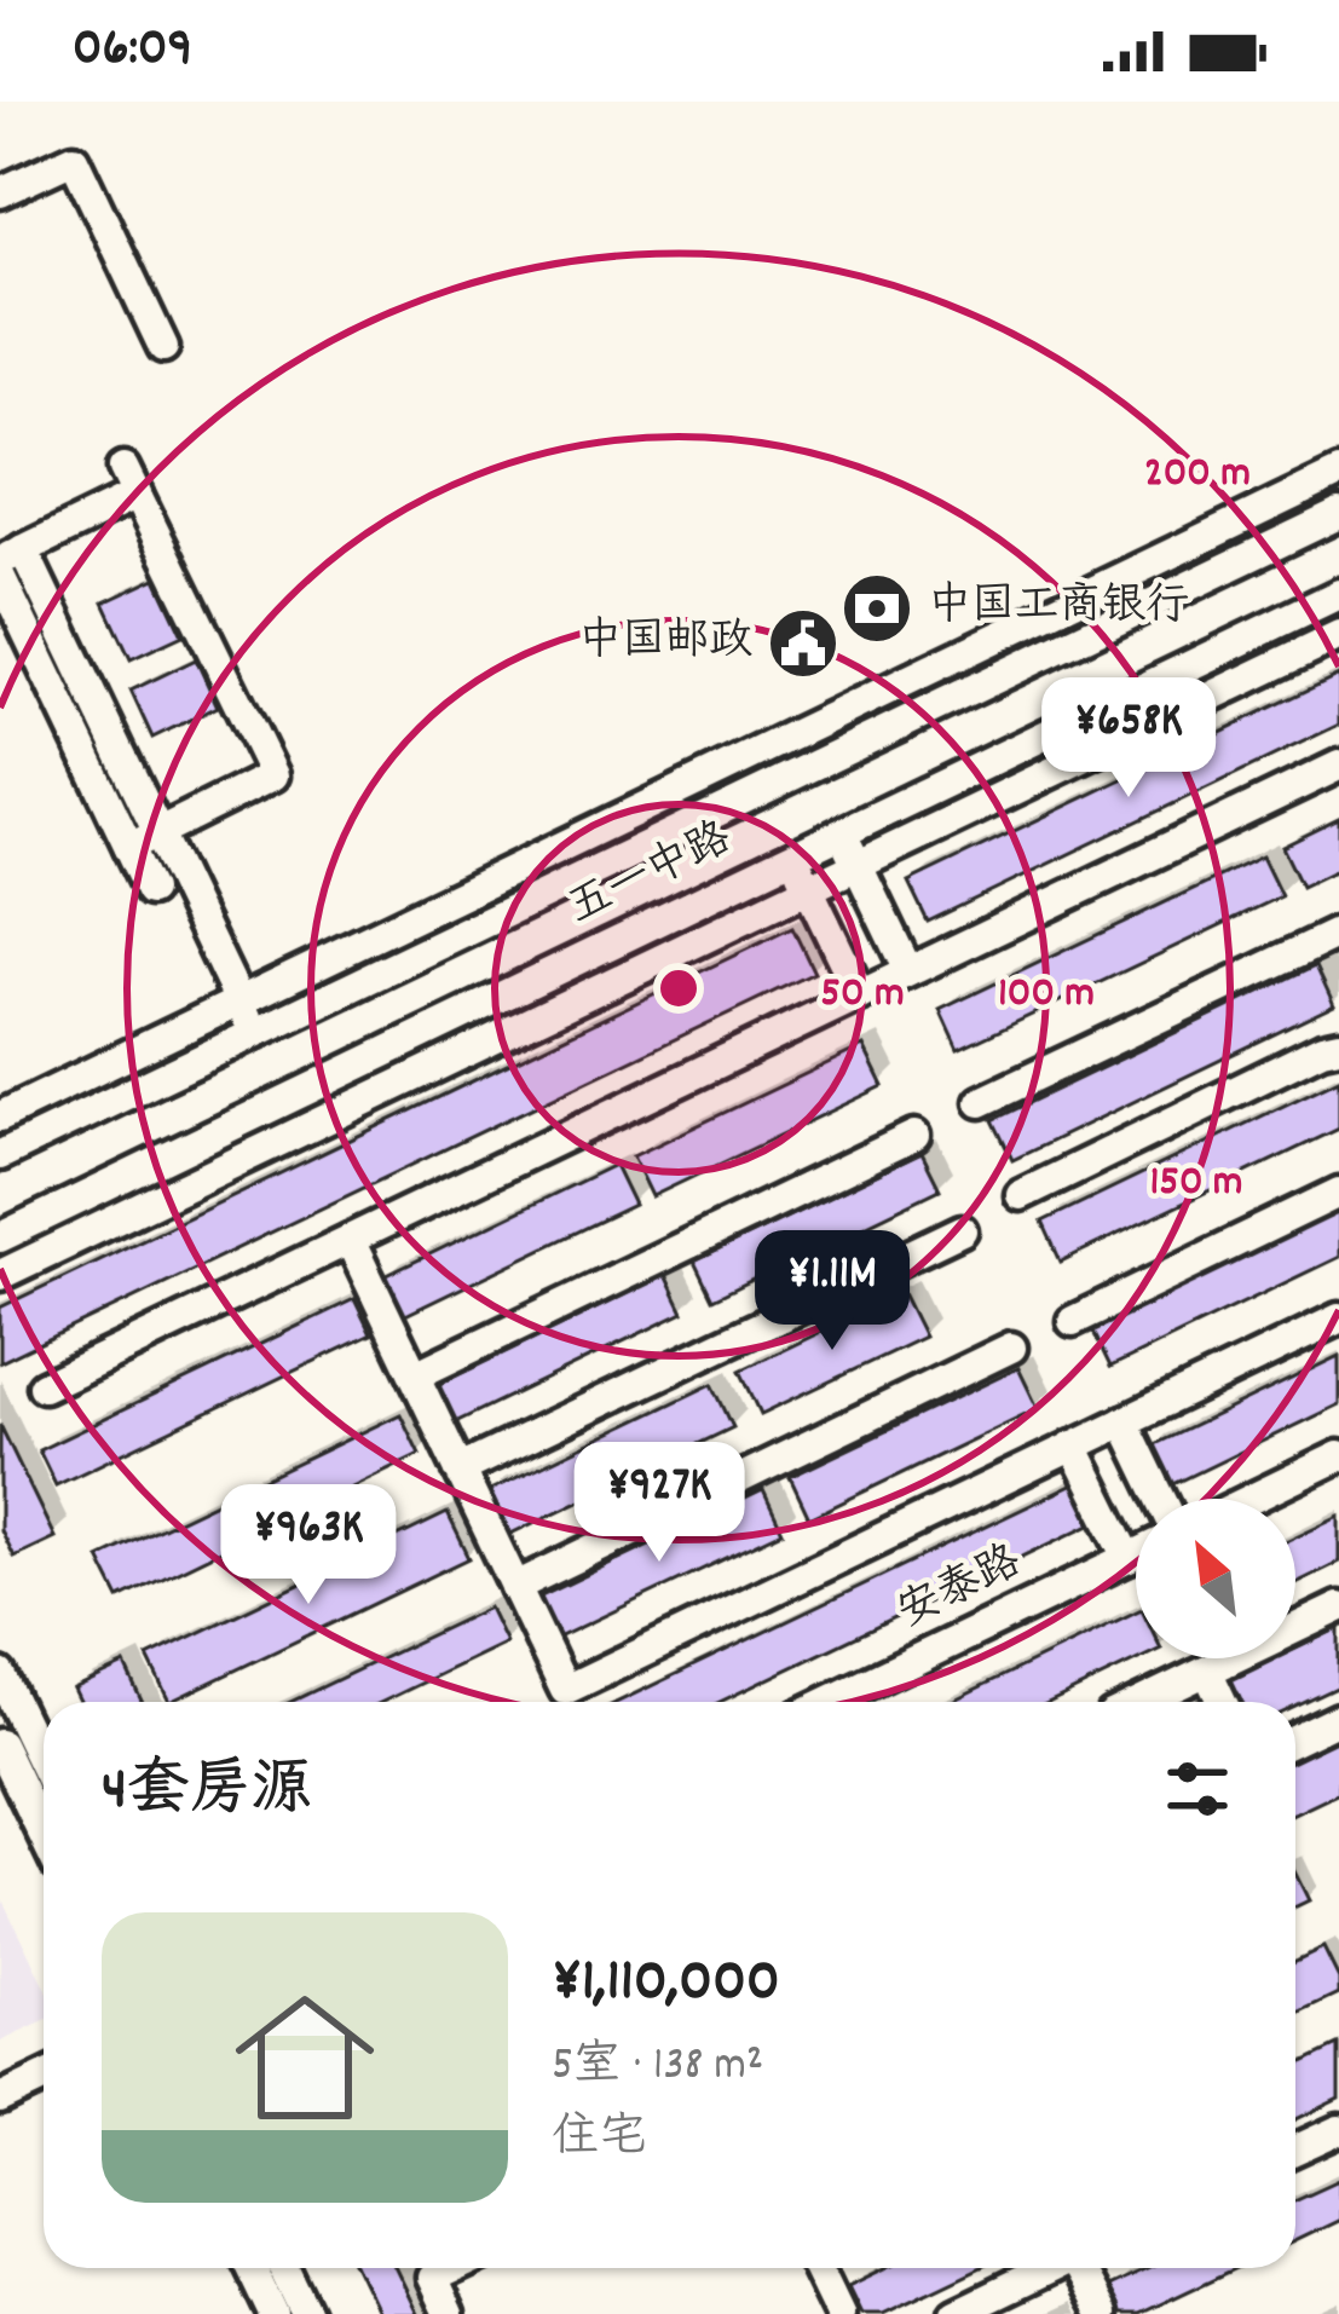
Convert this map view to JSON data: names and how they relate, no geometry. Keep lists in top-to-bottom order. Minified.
{"streets":{"street":["五一中路","安泰路"]},"places":{"bank":["中国工商银行"],"public building":["中国邮政"]},"north":"top left","page":{"status":"06:09","price":["¥658K","¥1.11M","¥927K","¥963K"],"heading":"4套房源","list":[{"name":"¥1,110,000","note":"5室 · 138 m² · 住宅"}]},"rings":["200 m","50 m","100 m","150 m"]}
